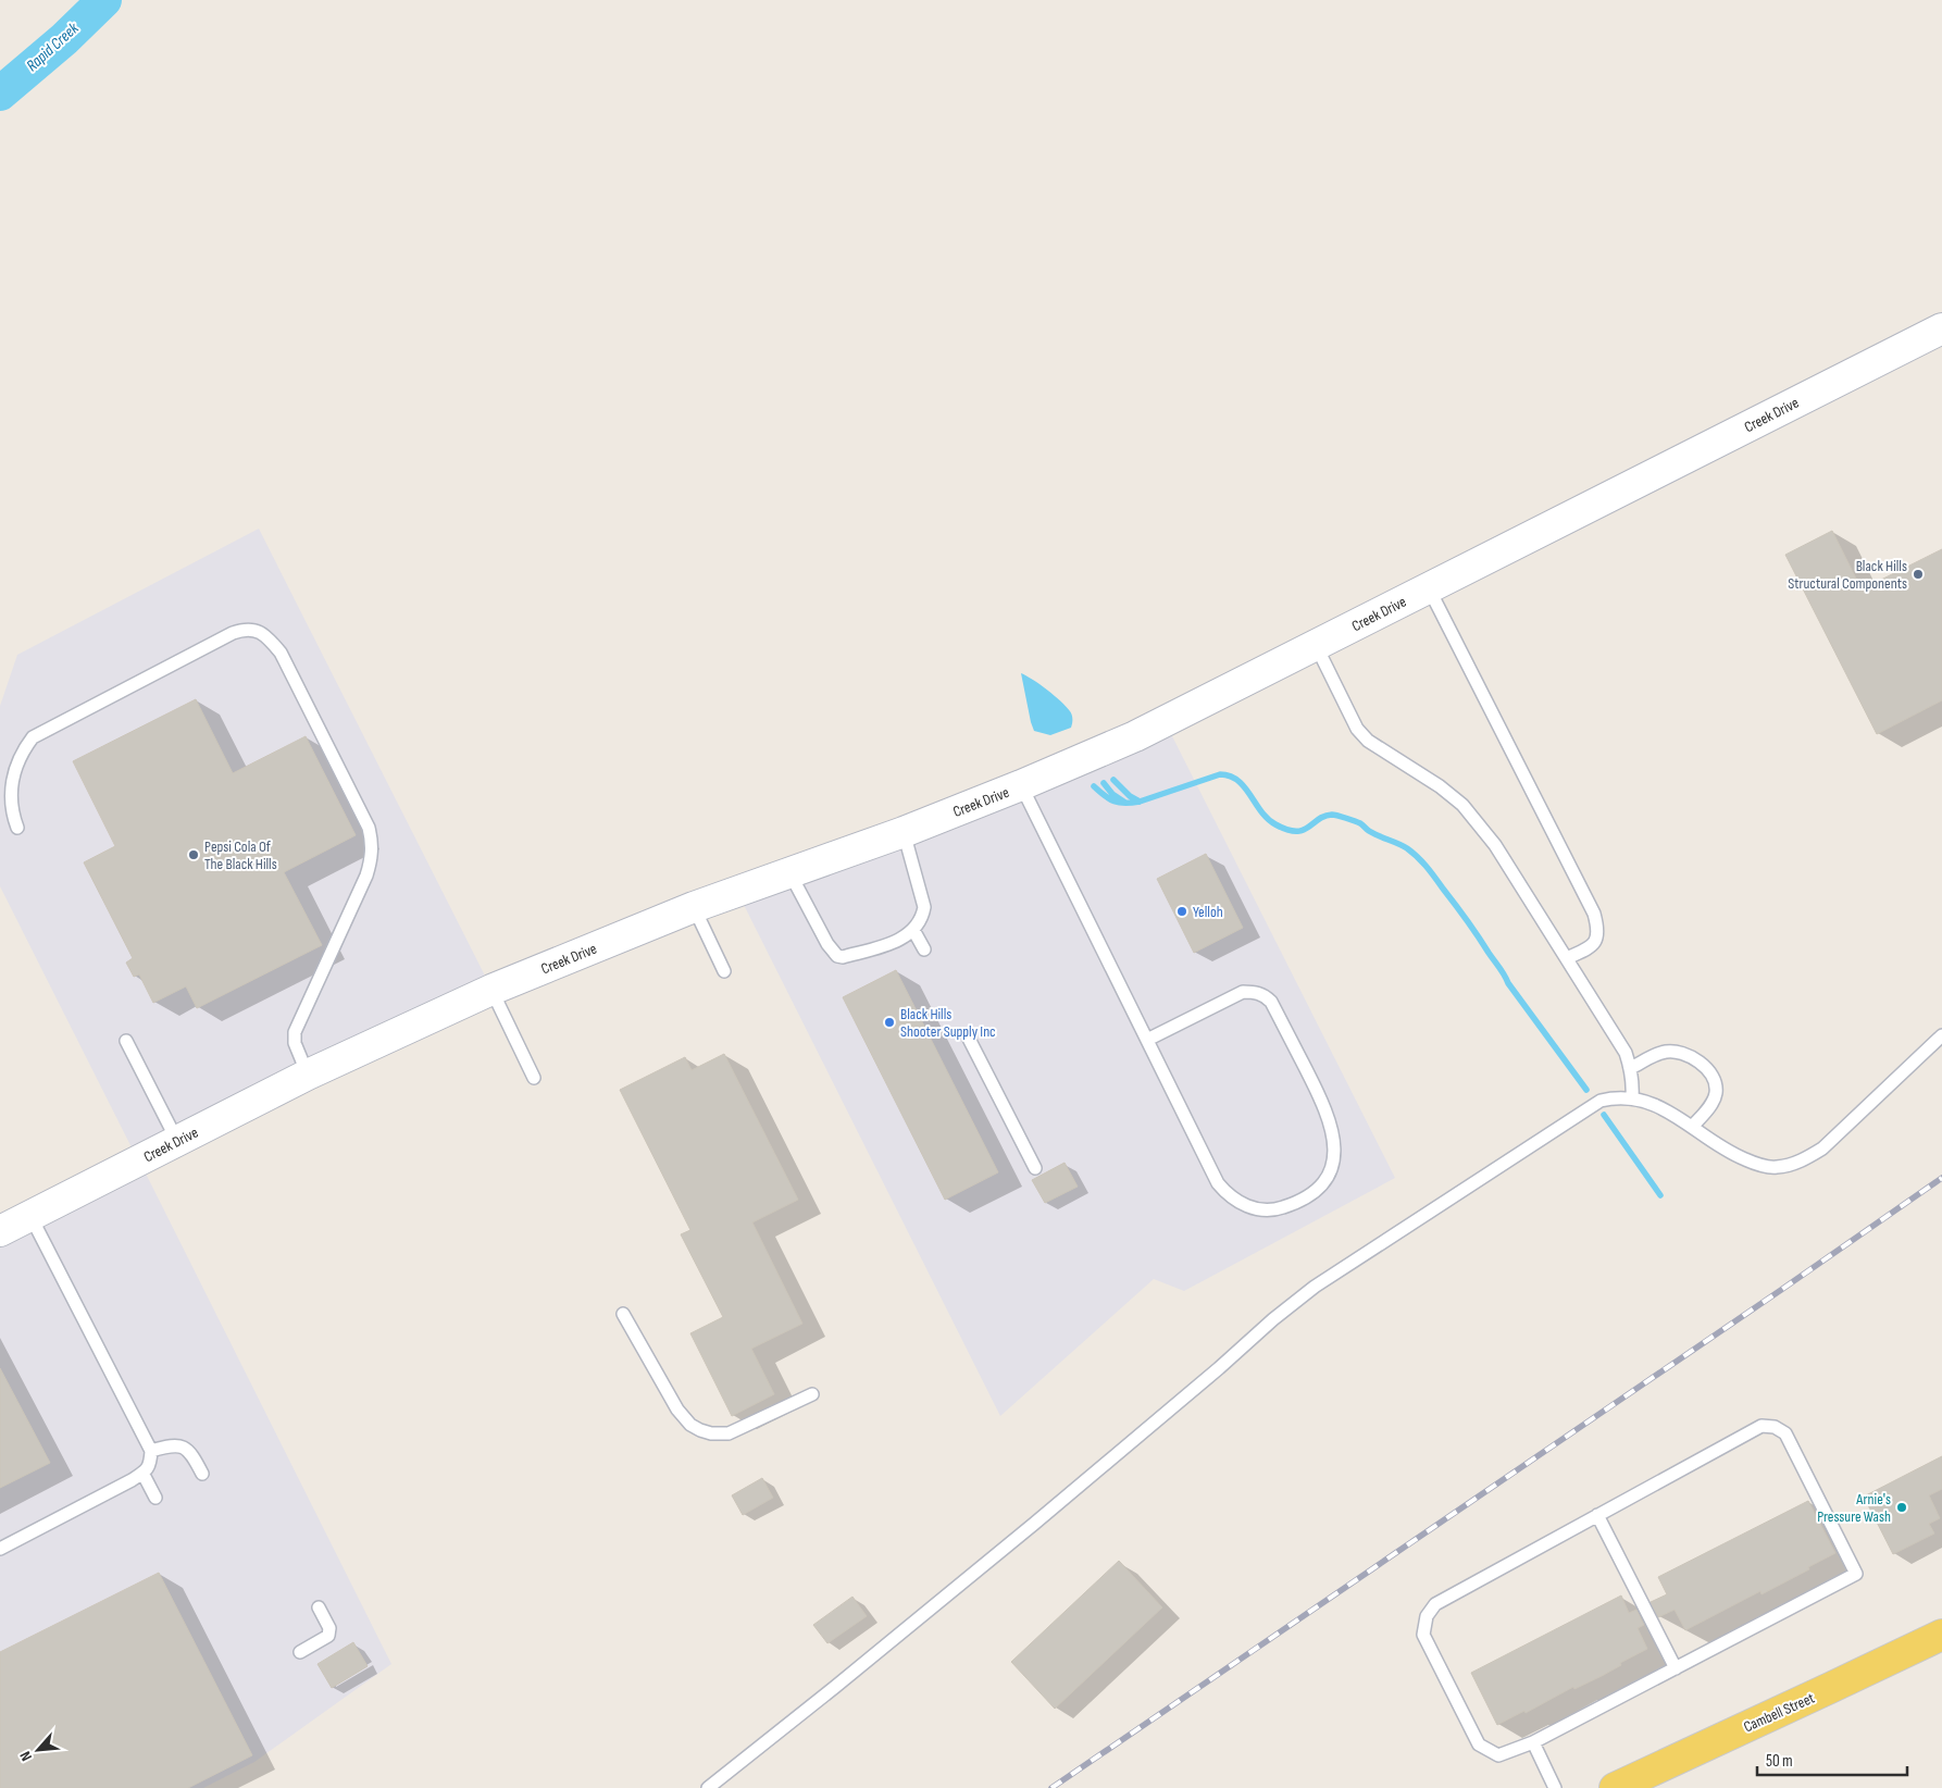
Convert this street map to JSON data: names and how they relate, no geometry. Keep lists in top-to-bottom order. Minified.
{"streets":{"main road":["Cambell Street"],"street":["Creek Drive"]},"water":["Rapid Creek"],"places":["Black Hills Structural Components","Pepsi Cola Of The Black Hills","Yelloh","Black Hills Shooter Supply Inc","Arnie's Pressure Wash"],"scale_bar":"50 m","north":"bottom left"}
